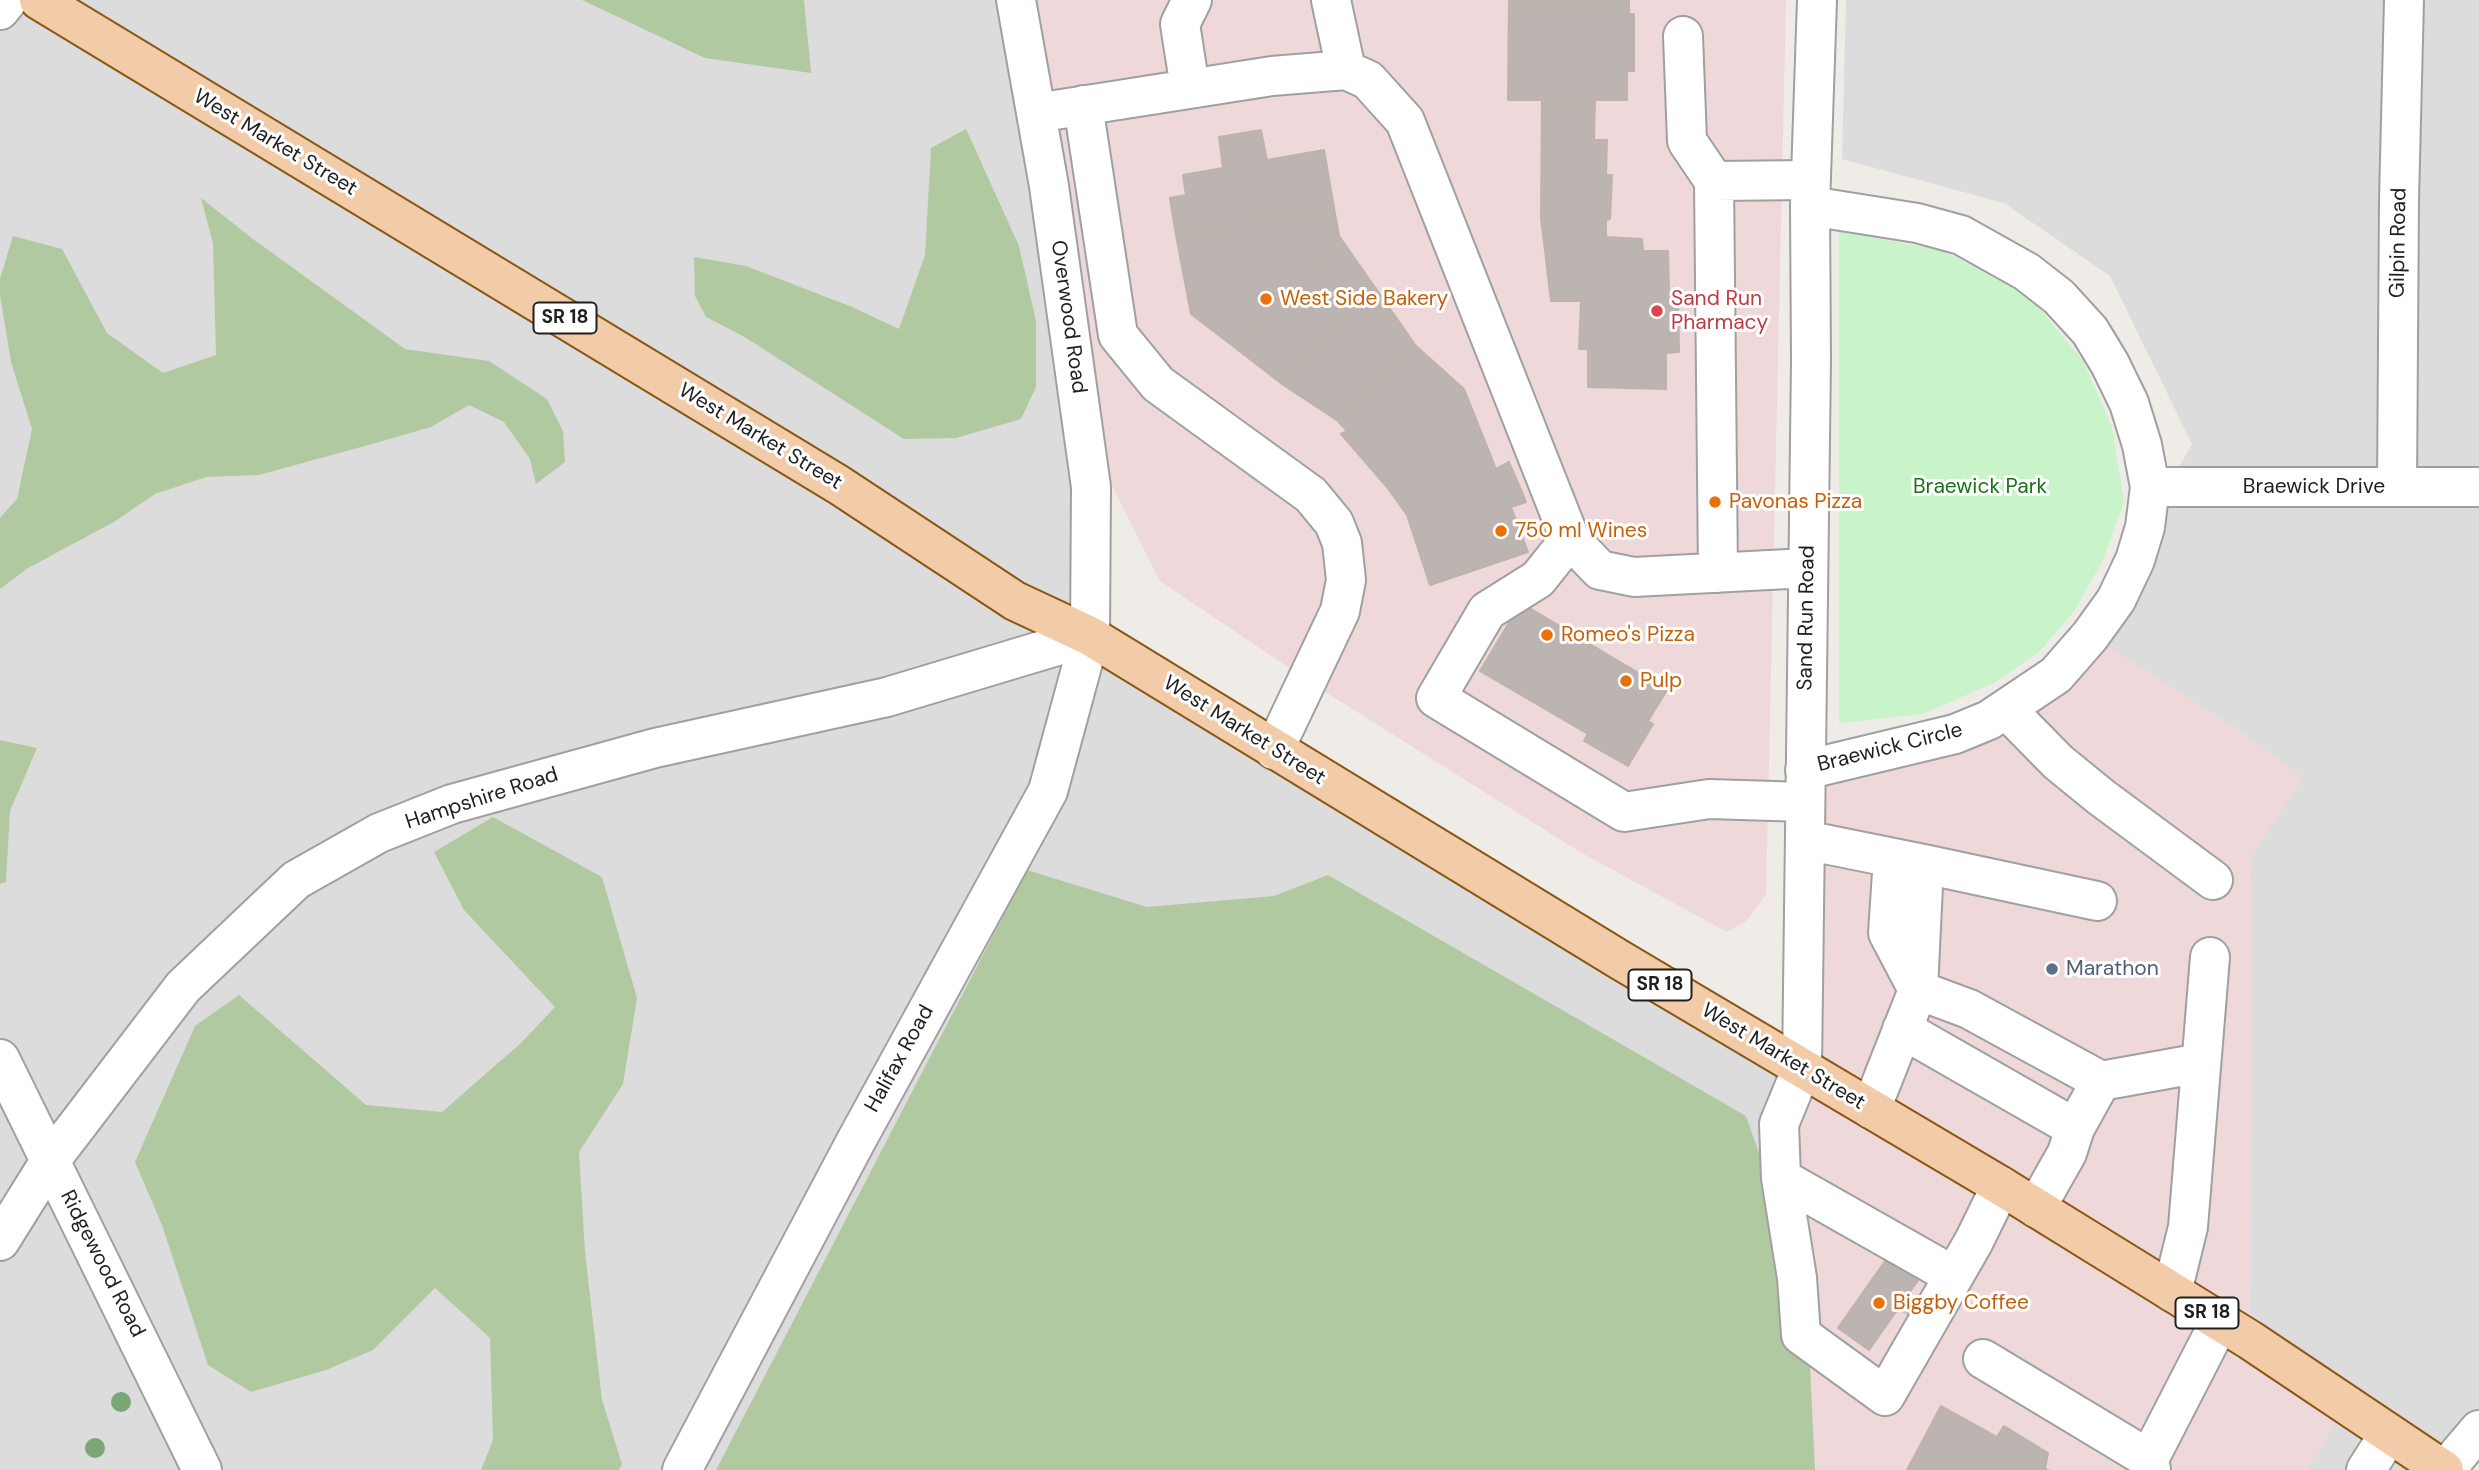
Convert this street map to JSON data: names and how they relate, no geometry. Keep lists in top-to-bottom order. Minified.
{"streets":{"main road":["West Market Street","SR 18"],"street":["Gilpin Road","Overwood Road","Braewick Drive","Sand Run Road","Braewick Circle","Hampshire Road","Halifax Road","Ridgewood Road"]},"crossings":[["West Market Street","Overwood Road"],["West Market Street","Sand Run Road"],["West Market Street","Hampshire Road"],["West Market Street","Halifax Road"],["Gilpin Road","Braewick Drive"],["Overwood Road","Hampshire Road"],["Overwood Road","Halifax Road"],["Braewick Drive","Braewick Circle"],["Sand Run Road","Braewick Circle"],["Hampshire Road","Halifax Road"],["Hampshire Road","Ridgewood Road"]],"parks":["Braewick Park"],"places":["West Side Bakery","Sand Run Pharmacy","Pavonas Pizza","750 ml Wines","Romeo's Pizza","Pulp","Marathon","Biggby Coffee"]}
